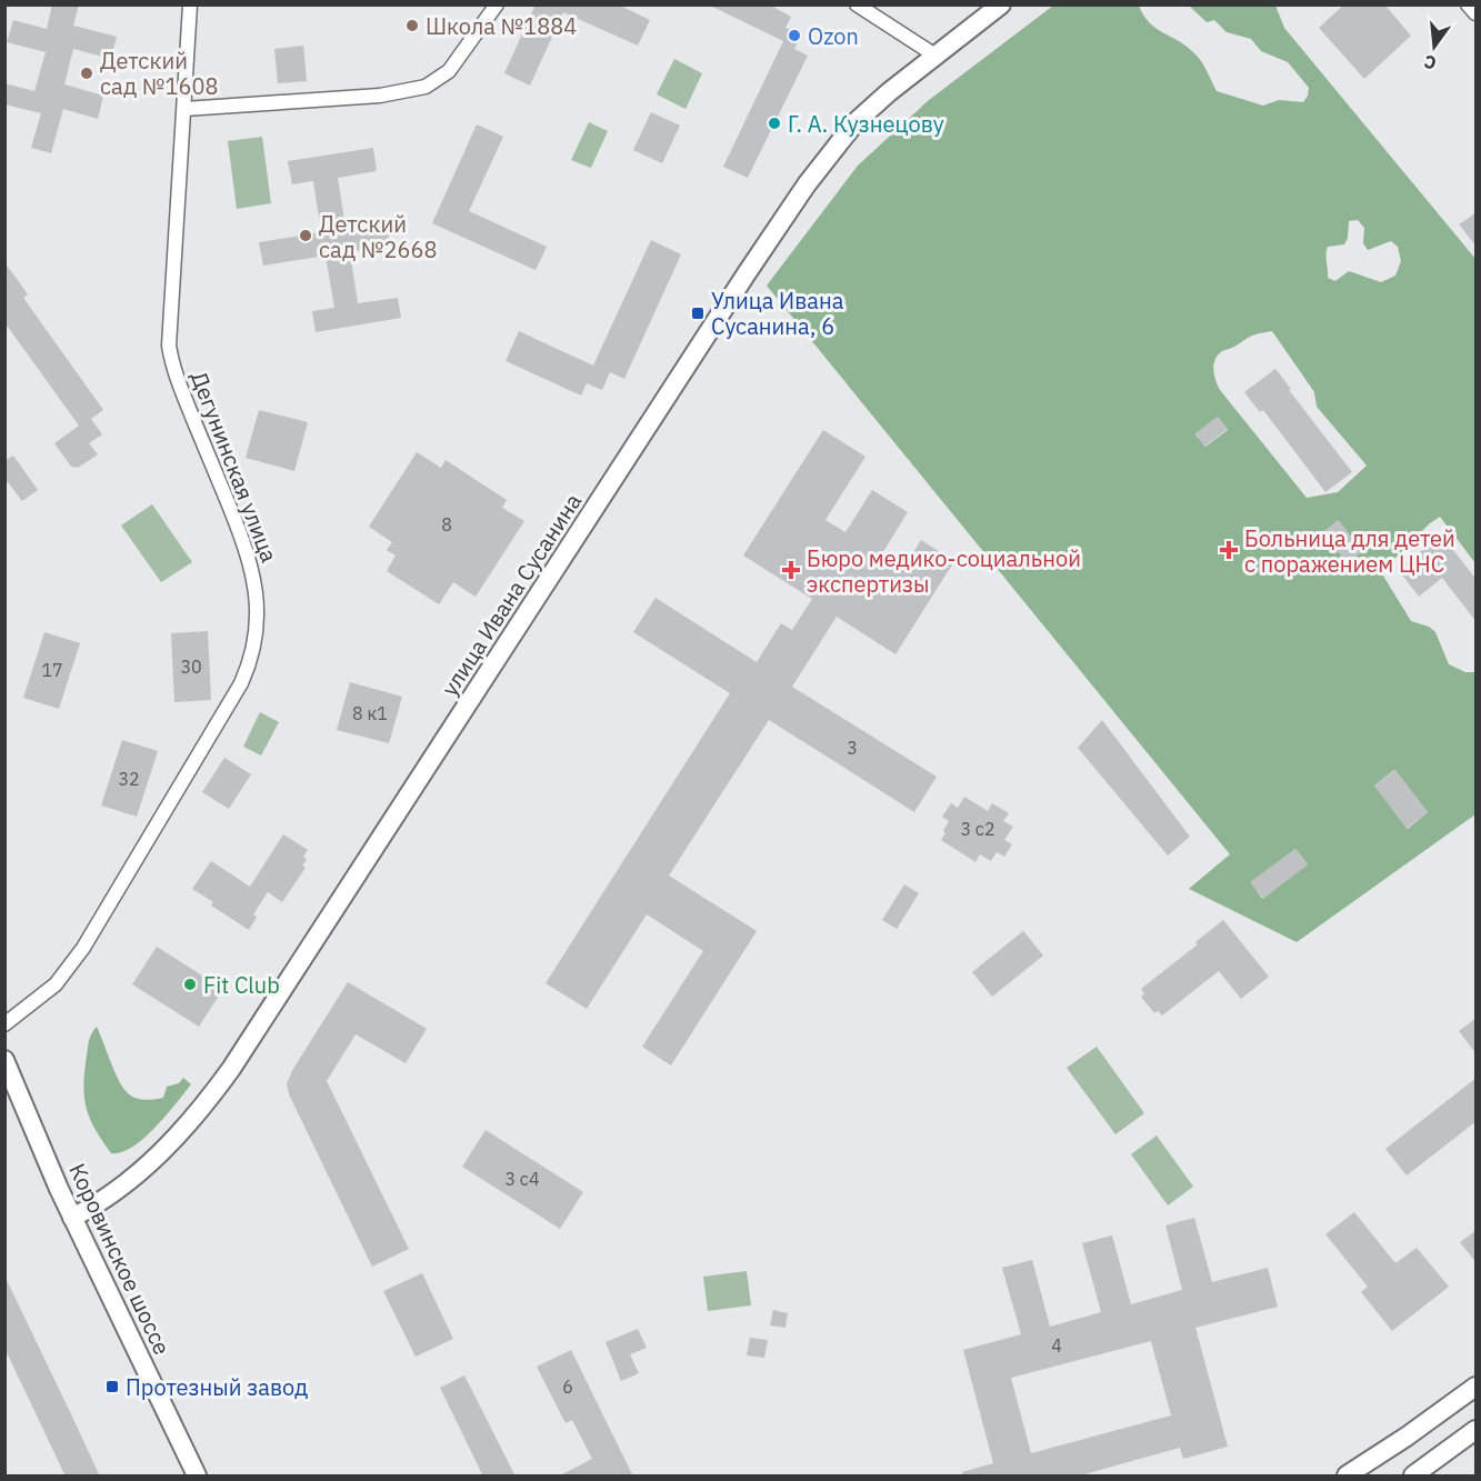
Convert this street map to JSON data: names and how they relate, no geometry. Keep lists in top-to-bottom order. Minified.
{"streets":{"street":["Дегунинская улица","улица Ивана Сусанина","Коровинское шоссе"]},"crossings":[["улица Ивана Сусанина","Коровинское шоссе"]],"places":{"other":["Школа №1884","Ozon","Детский сад №1608","Г. А. Кузнецову","Детский сад №2668","Fit Club"],"transit":["Улица Ивана Сусанина, 6","Протезный завод"],"health":["Больница для детей с поражением ЦНС","Бюро медико-социальной экспертизы"]},"house_numbers":["8","30","17","8 к1","3","32","3 с2","3 с4","4","6"],"north":"bottom"}
